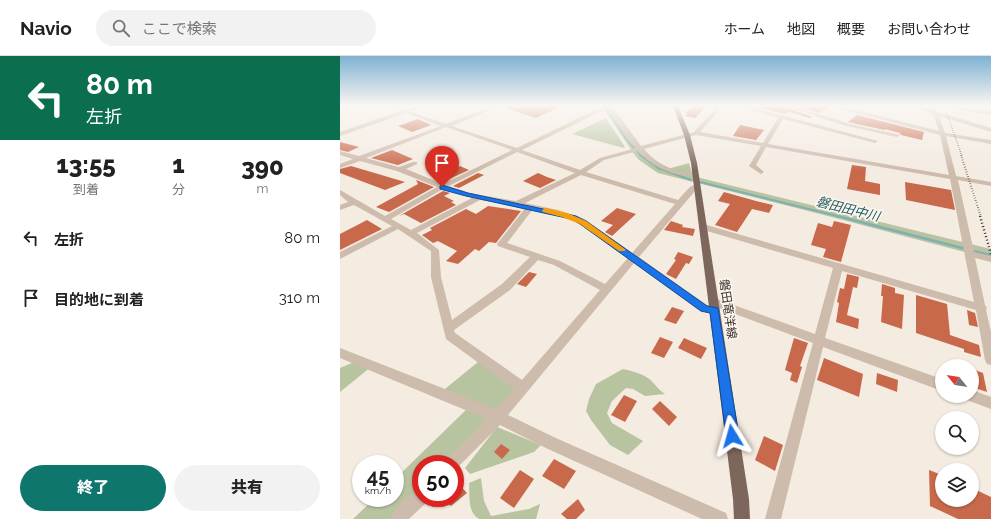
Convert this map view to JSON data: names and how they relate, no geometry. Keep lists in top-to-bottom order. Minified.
{"streets":{"main road":["磐田竜洋線"]},"water":["磐田田中川"],"north":"top left","page":{"header":"Navio","search":"ここで検索","nav":["ホーム","地図","概要","お問い合わせ"],"turn":["80 m","左折"],"eta":["13:55","到着","1","分","390","m"],"list":[{"name":"左折","value":"80 m"},{"name":"目的地に到着","value":"310 m"}],"speed":"45 km/h","limit":"50","buttons":["終了","共有"]}}
